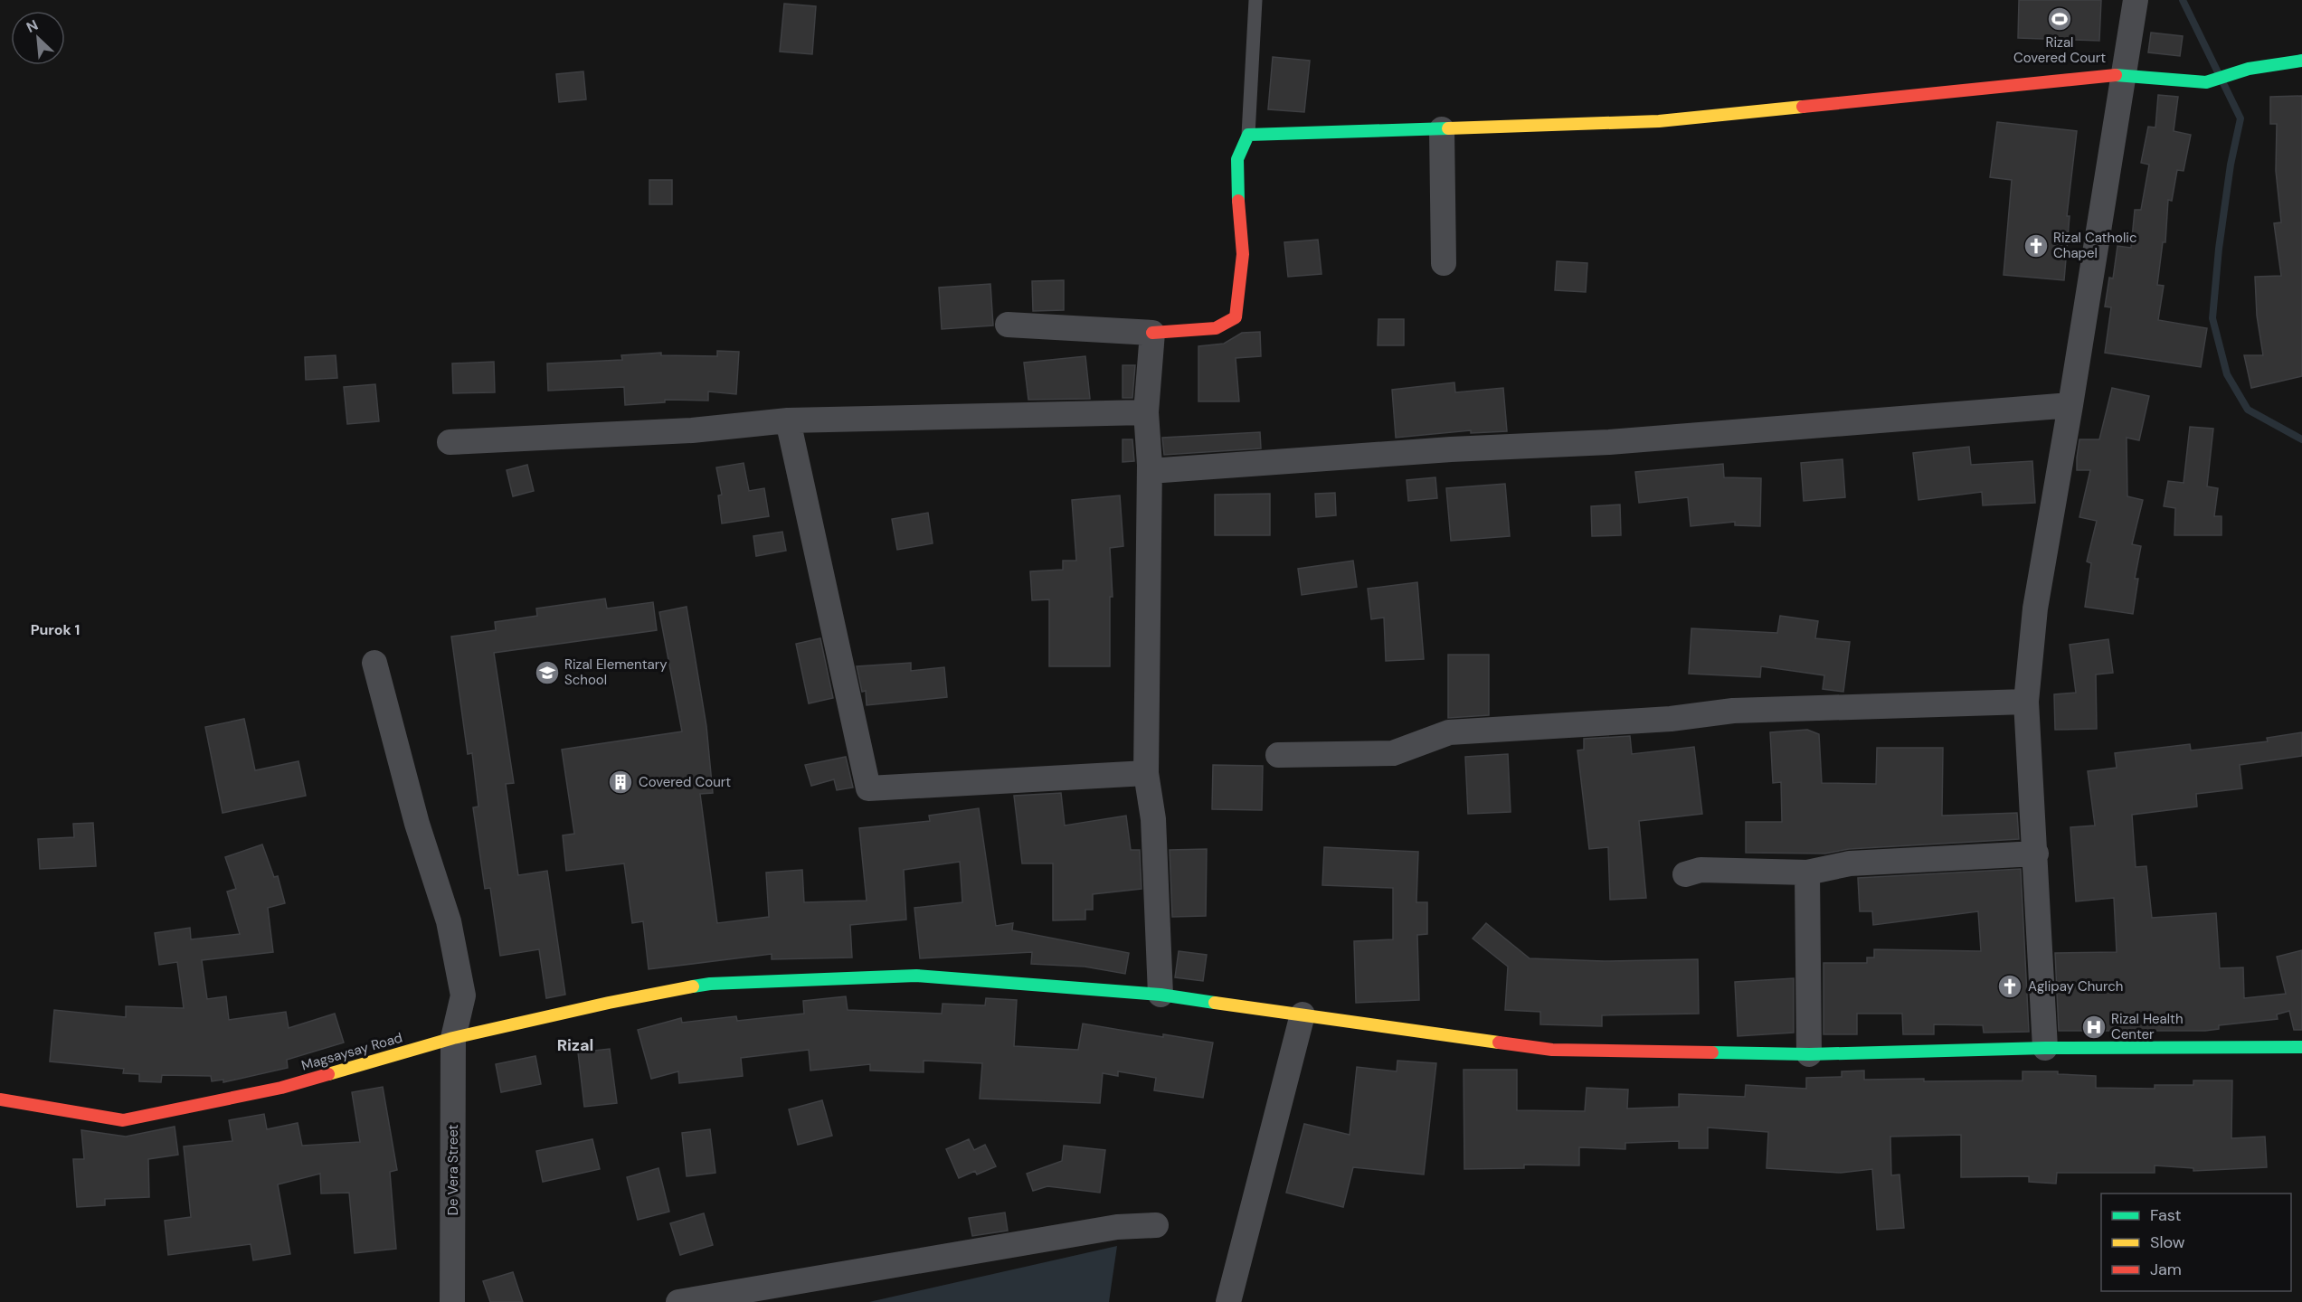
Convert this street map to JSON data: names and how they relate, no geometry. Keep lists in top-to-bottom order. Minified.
{"streets":{"street":["Magsaysay Road","De Vera Street"]},"crossings":[["Magsaysay Road","De Vera Street"]],"districts":["Purok 1","Rizal"],"places":{"sports":["Rizal Covered Court"],"church":["Rizal Catholic Chapel","Aglipay Church"],"school or university":["Rizal Elementary School"],"building":["Covered Court"],"hospital":["Rizal Health Center"]},"legend":["Fast","Slow","Jam"],"north":"top left"}
